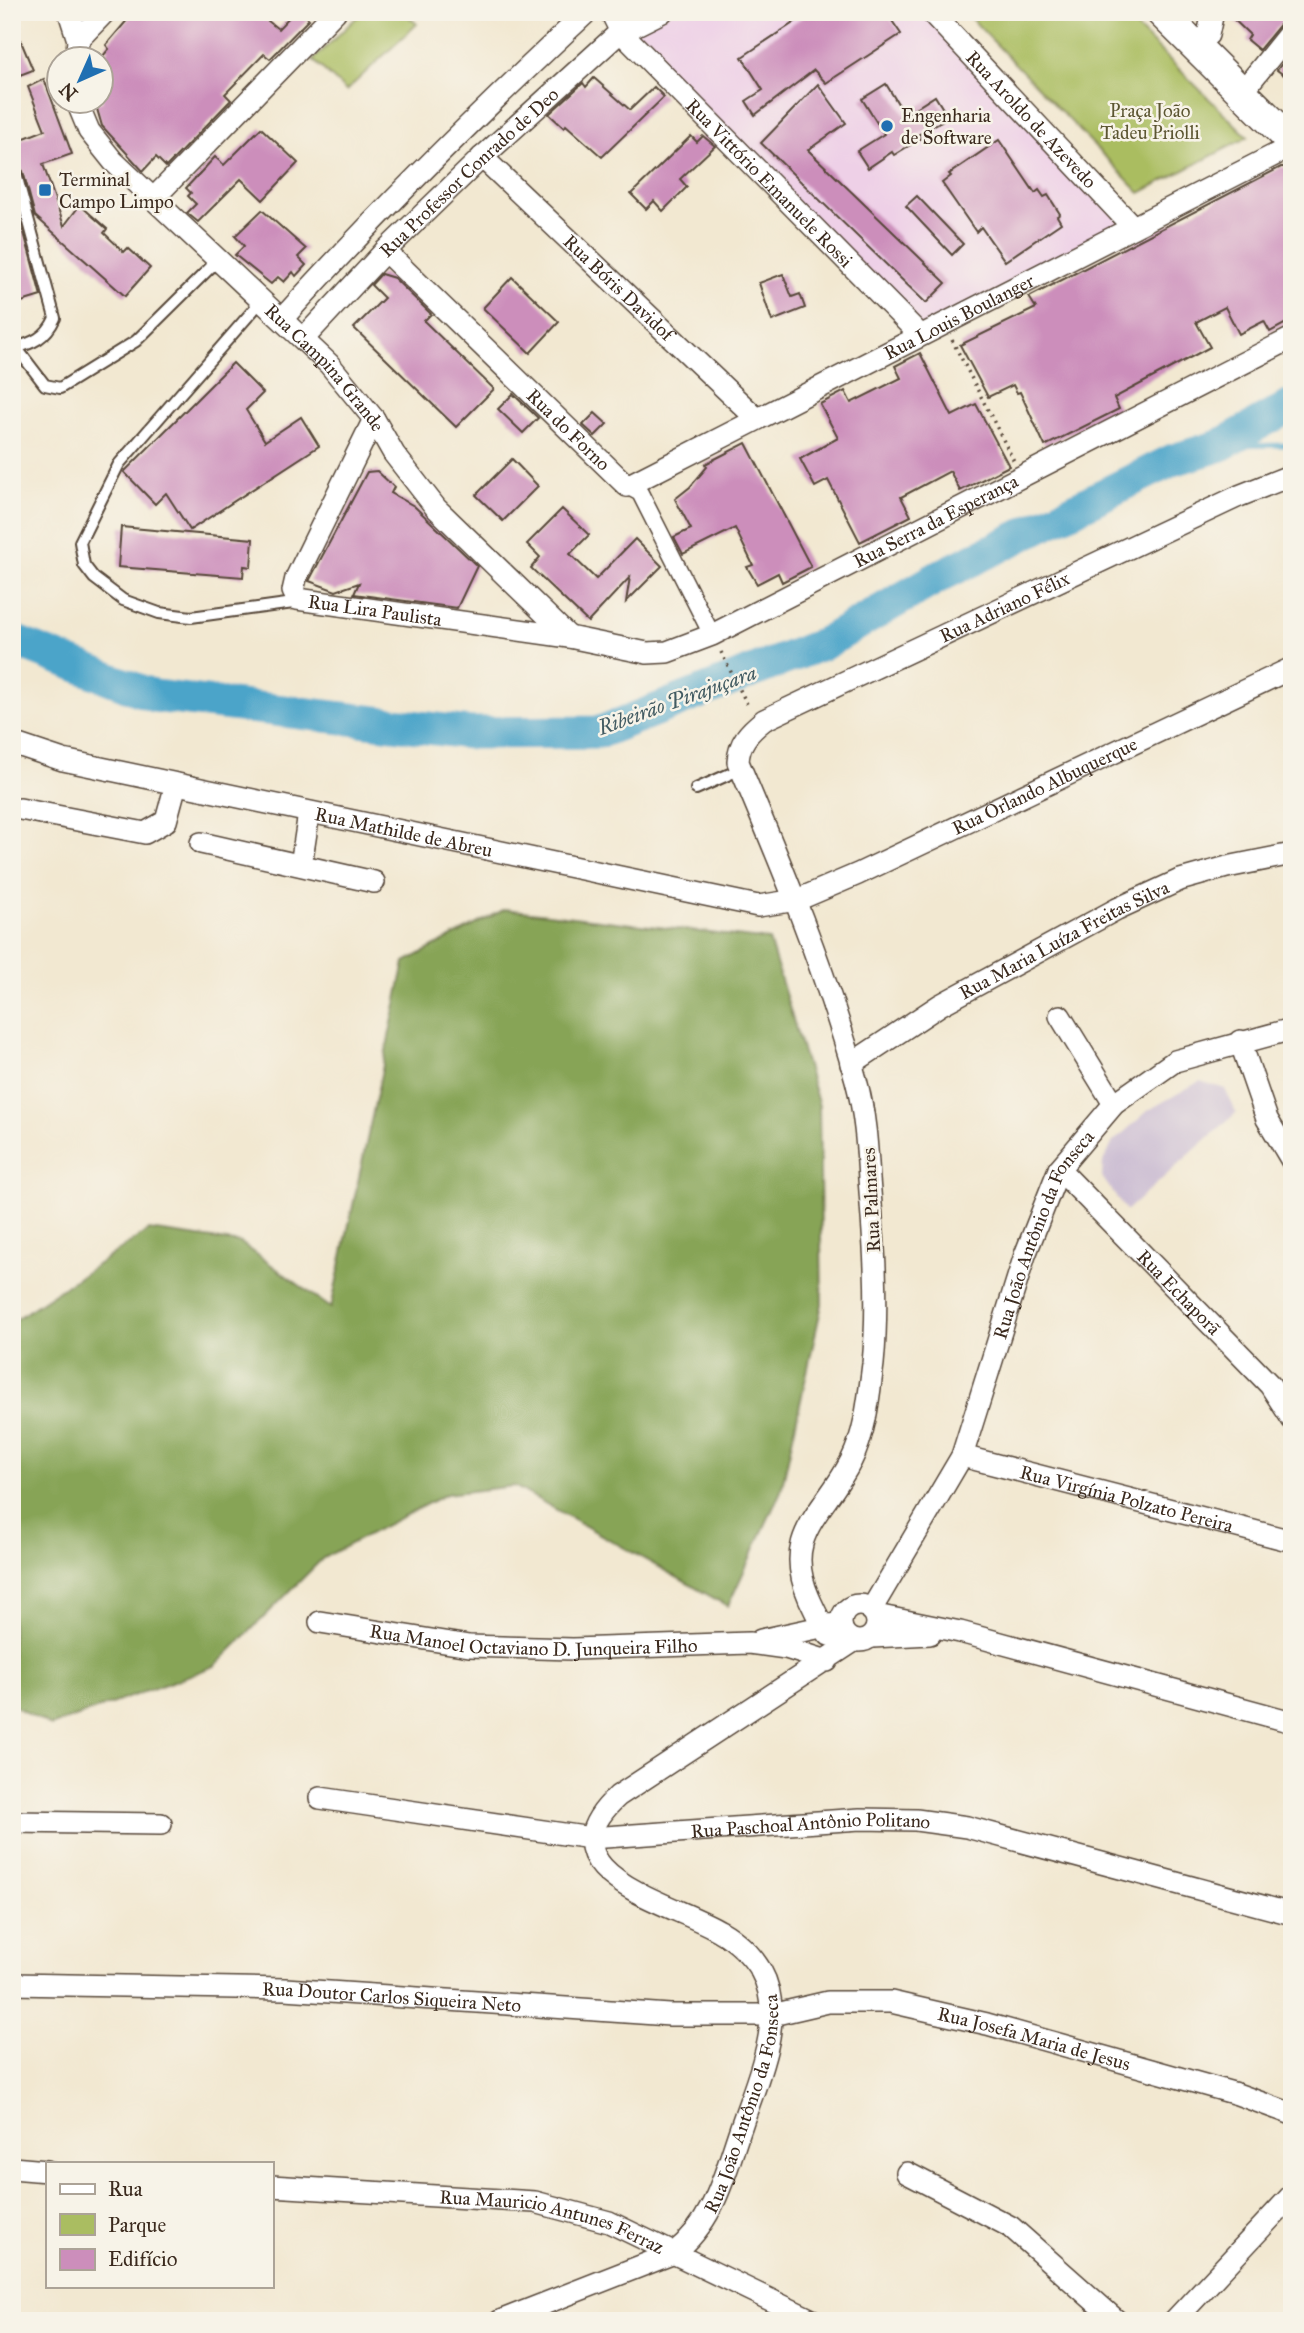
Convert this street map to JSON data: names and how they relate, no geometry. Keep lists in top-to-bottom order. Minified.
{"streets":{"street":["Rua Aroldo de Azevedo","Rua Professor Conrado de Deo","Rua Vittório Emanuele Rossi","Rua Bóris Davidof","Rua Louis Boulanger","Rua Campina Grande","Rua do Forno","Rua Serra da Esperança","Rua Adriano Félix","Rua Lira Paulista","Rua Orlando Albuquerque","Rua Mathilde de Abreu","Rua Maria Luíza Freitas Silva","Rua Palmares","Rua João Antônio da Fonseca","Rua Echaporã","Rua Virgínia Polzato Pereira","Rua Manoel Octaviano D. Junqueira Filho","Rua Paschoal Antônio Politano","Rua Doutor Carlos Siqueira Neto","Rua Josefa Maria de Jesus","Rua Mauricio Antunes Ferraz"]},"crossings":[["Rua Aroldo de Azevedo","Rua Louis Boulanger"],["Rua Professor Conrado de Deo","Rua Vittório Emanuele Rossi"],["Rua Professor Conrado de Deo","Rua Bóris Davidof"],["Rua Professor Conrado de Deo","Rua Campina Grande"],["Rua Professor Conrado de Deo","Rua do Forno"],["Rua Vittório Emanuele Rossi","Rua Louis Boulanger"],["Rua Bóris Davidof","Rua Louis Boulanger"],["Rua Louis Boulanger","Rua do Forno"],["Rua Campina Grande","Rua Serra da Esperança"],["Rua Campina Grande","Rua Lira Paulista"],["Rua do Forno","Rua Serra da Esperança"],["Rua Serra da Esperança","Rua Lira Paulista"],["Rua Adriano Félix","Rua Palmares"],["Rua Orlando Albuquerque","Rua Mathilde de Abreu"],["Rua Orlando Albuquerque","Rua Palmares"],["Rua Mathilde de Abreu","Rua Palmares"],["Rua Maria Luíza Freitas Silva","Rua Palmares"],["Rua Palmares","Rua Manoel Octaviano D. Junqueira Filho"],["Rua João Antônio da Fonseca","Rua Echaporã"],["Rua João Antônio da Fonseca","Rua Virgínia Polzato Pereira"],["Rua João Antônio da Fonseca","Rua Manoel Octaviano D. Junqueira Filho"],["Rua João Antônio da Fonseca","Rua Paschoal Antônio Politano"],["Rua João Antônio da Fonseca","Rua Doutor Carlos Siqueira Neto"],["Rua João Antônio da Fonseca","Rua Josefa Maria de Jesus"],["Rua João Antônio da Fonseca","Rua Mauricio Antunes Ferraz"],["Rua Doutor Carlos Siqueira Neto","Rua Josefa Maria de Jesus"]],"water":["Ribeirão Pirajuçara"],"parks":["Praça João Tadeu Priolli"],"places":{"other":["Engenharia de Software"],"transit":["Terminal Campo Limpo"]},"legend":["Rua","Parque","Edifício"],"north":"bottom left"}
